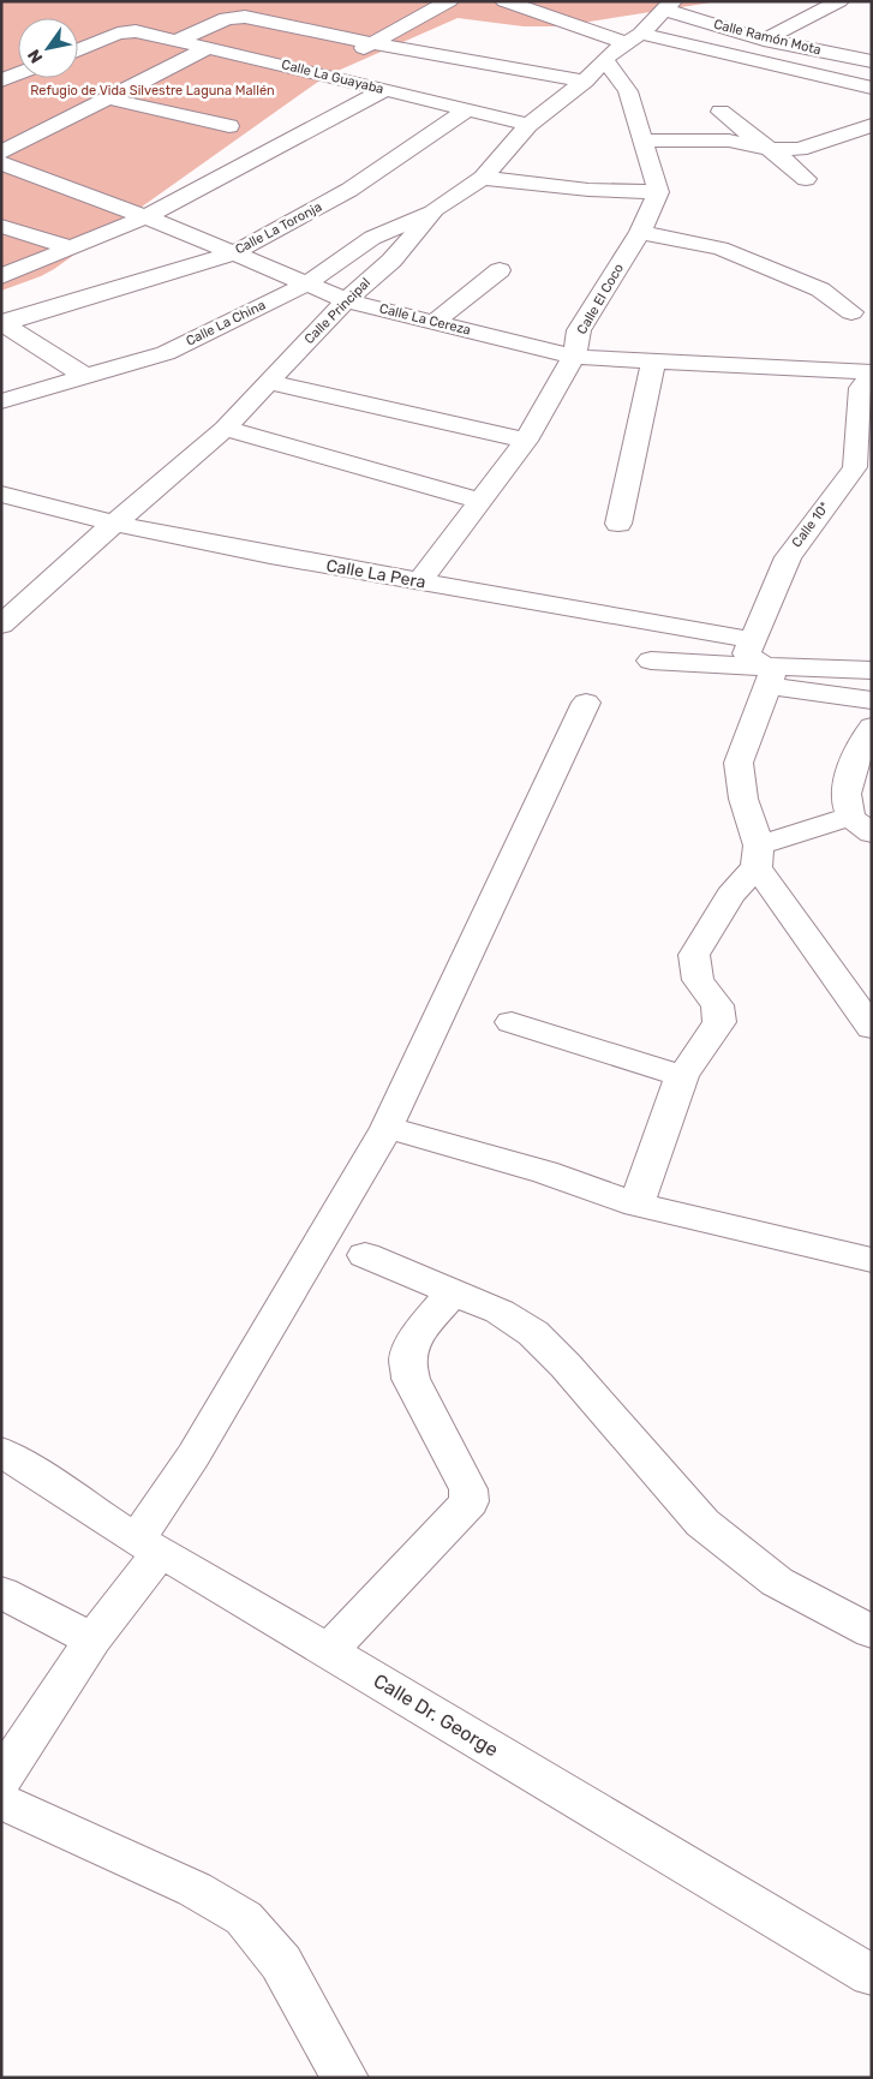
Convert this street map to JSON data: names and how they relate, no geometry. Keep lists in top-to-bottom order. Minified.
{"streets":{"street":["Calle Ramón Mota","Calle La Guayaba","Calle La Toronja","Calle El Coco","Calle Principal","Calle La Cereza","Calle La China","Calle 10ª","Calle La Pera","Calle Dr. George"]},"crossings":[["Calle Ramón Mota","Calle Principal"],["Calle La Guayaba","Calle La Toronja"],["Calle La Guayaba","Calle Principal"],["Calle La Toronja","Calle La Cereza"],["Calle El Coco","Calle La Cereza"],["Calle El Coco","Calle La Pera"],["Calle Principal","Calle La Cereza"],["Calle Principal","Calle La China"],["Calle Principal","Calle La Pera"],["Calle La Cereza","Calle La China"],["Calle La Cereza","Calle 10ª"],["Calle 10ª","Calle La Pera"]],"parks":["Refugio de Vida Silvestre Laguna Mallén"],"north":"bottom left"}
